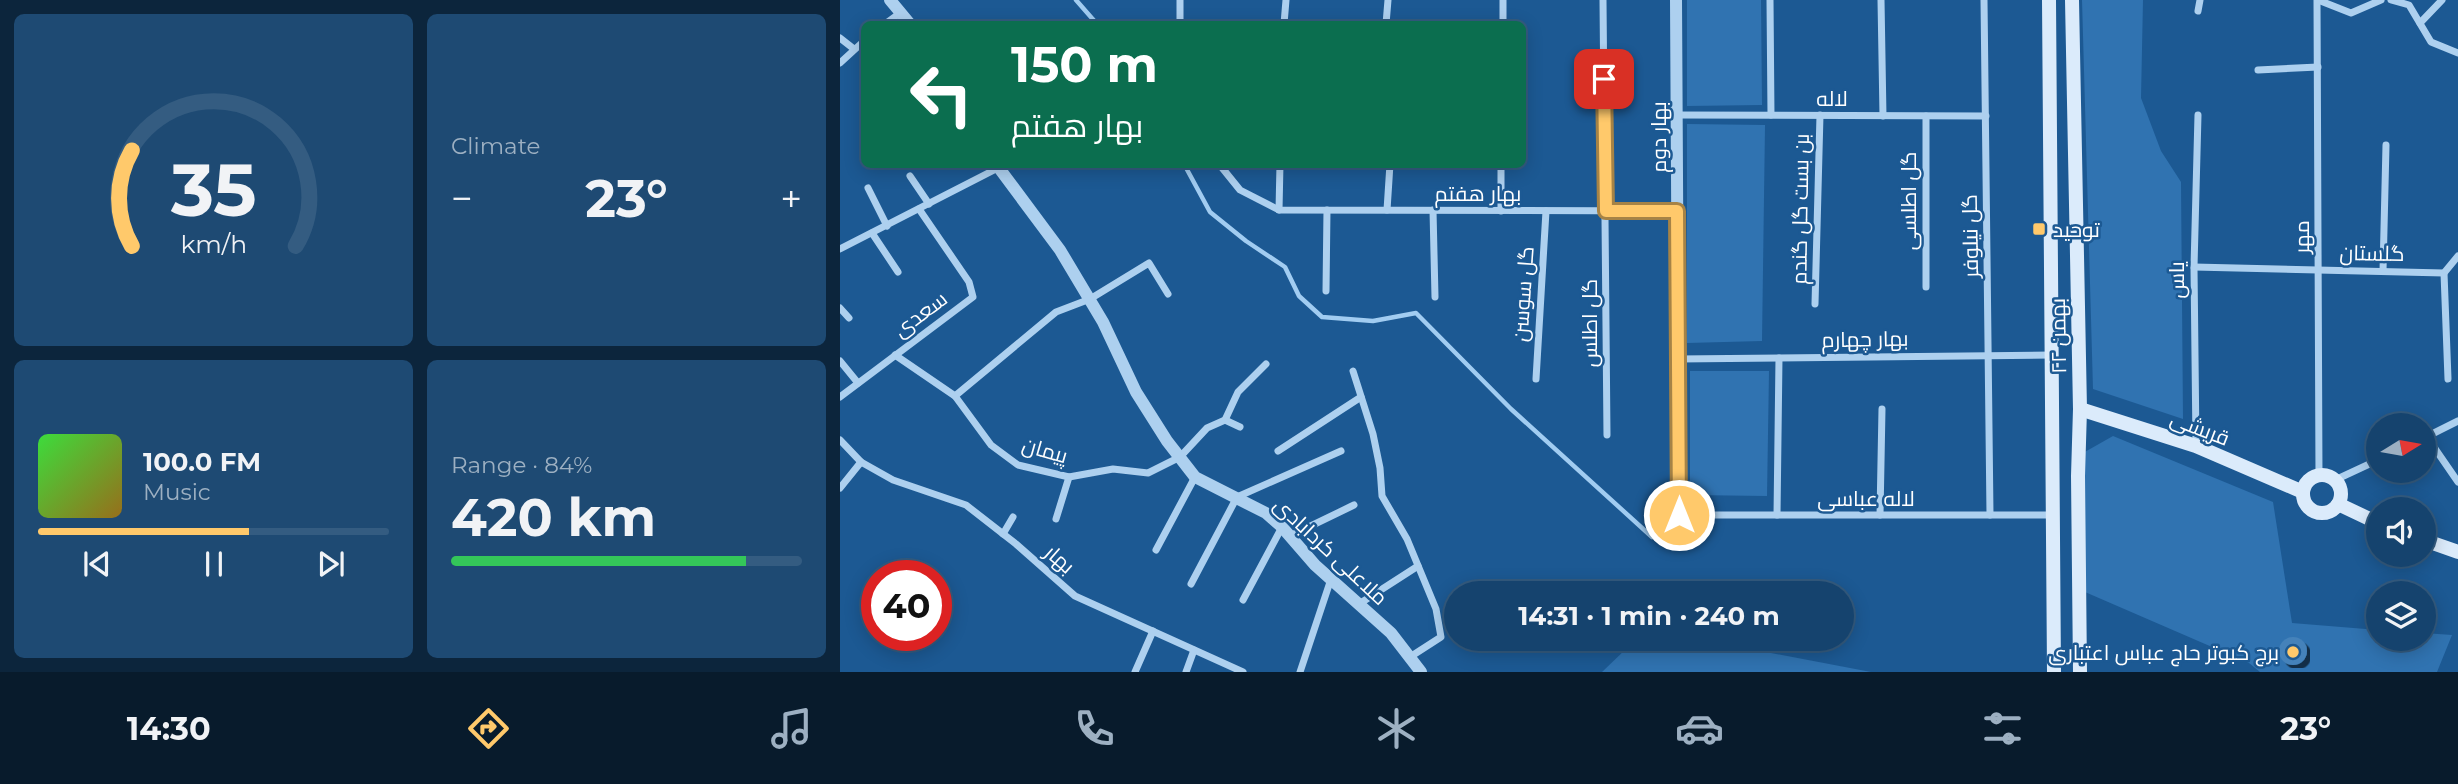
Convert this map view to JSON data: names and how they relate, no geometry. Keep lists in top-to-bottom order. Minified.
{"streets":{"main road":["۲۲ بهمن","قریشی"],"street":["لاله","بهار دوم","بهار هفتم","گل اطلسی","بن بست گل گندم","گل نیلوفر","مهر","گلستان","یاس","گل سوسن","سعدی","گل اطلس","بهار چهارم","پیمان","لاله عباسی","ملاعلی کردابادی","بهار"]},"crossings":[["لاله","بهار دوم"],["لاله","گل اطلسی"],["لاله","بن بست گل گندم"],["لاله","گل نیلوفر"],["بهار دوم","بهار هفتم"],["بهار دوم","بهار چهارم"],["بهار دوم","لاله عباسی"],["بهار هفتم","گل سوسن"],["بهار هفتم","گل اطلس"],["گل نیلوفر","بهار چهارم"],["گل نیلوفر","لاله عباسی"],["مهر","گلستان"],["مهر","قریشی"],["گلستان","یاس"],["یاس","قریشی"],["سعدی","پیمان"],["۲۲ بهمن","بهار چهارم"],["۲۲ بهمن","قریشی"],["۲۲ بهمن","لاله عباسی"],["پیمان","ملاعلی کردابادی"]],"places":{"transit":["توحید"],"other":["برج کبوتر حاج عباس اعتباری"]},"north":"right","page":{"tile":["Climate",["Range · 84%","420 km"]],"turn":["150 m","بهار هفتم"],"heat":["−","23°","+"],"song":["100.0 FM","Music"],"limit":"40","trip":"14:31 · 1 min · 240 m","tabs":["14:30","23°"],"gauge":["35","km/h"]}}
